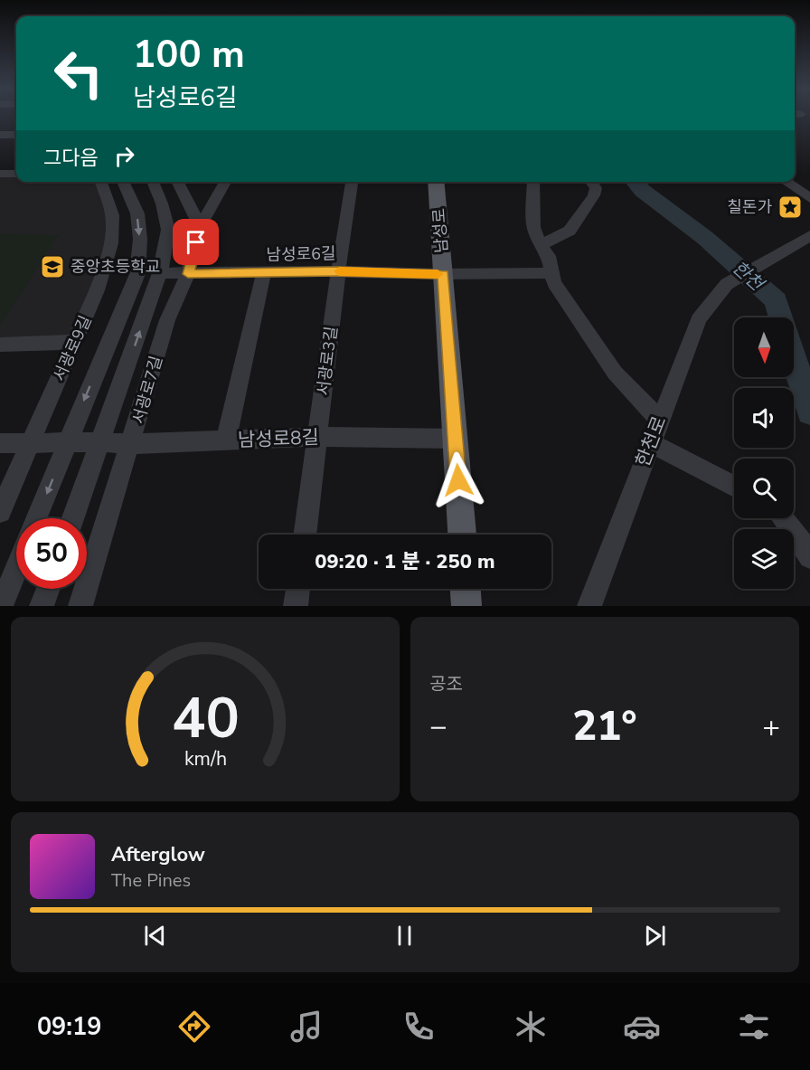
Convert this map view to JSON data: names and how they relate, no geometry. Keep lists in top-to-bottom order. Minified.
{"streets":{"main road":["남성로"],"street":["남성로6길","서광로9길","서광로3길","서광로7길","남성로8길","한천로"]},"crossings":[["남성로","남성로6길"],["남성로","남성로8길"],["남성로6길","서광로3길"],["남성로6길","서광로7길"],["서광로9길","남성로8길"],["서광로3길","남성로8길"],["서광로7길","남성로8길"]],"water":["한천"],"places":{"place":["칠돈가"],"school or university":["중앙초등학교"]},"north":"bottom","page":{"turn":["100 m","남성로6길"],"then":"그다음","limit":"50","trip":"09:20 · 1 분 · 250 m","tile":"공조","heat":["−","21°","+"],"song":["Afterglow","The Pines"],"tabs":"09:19","gauge":["40","km/h"]}}
